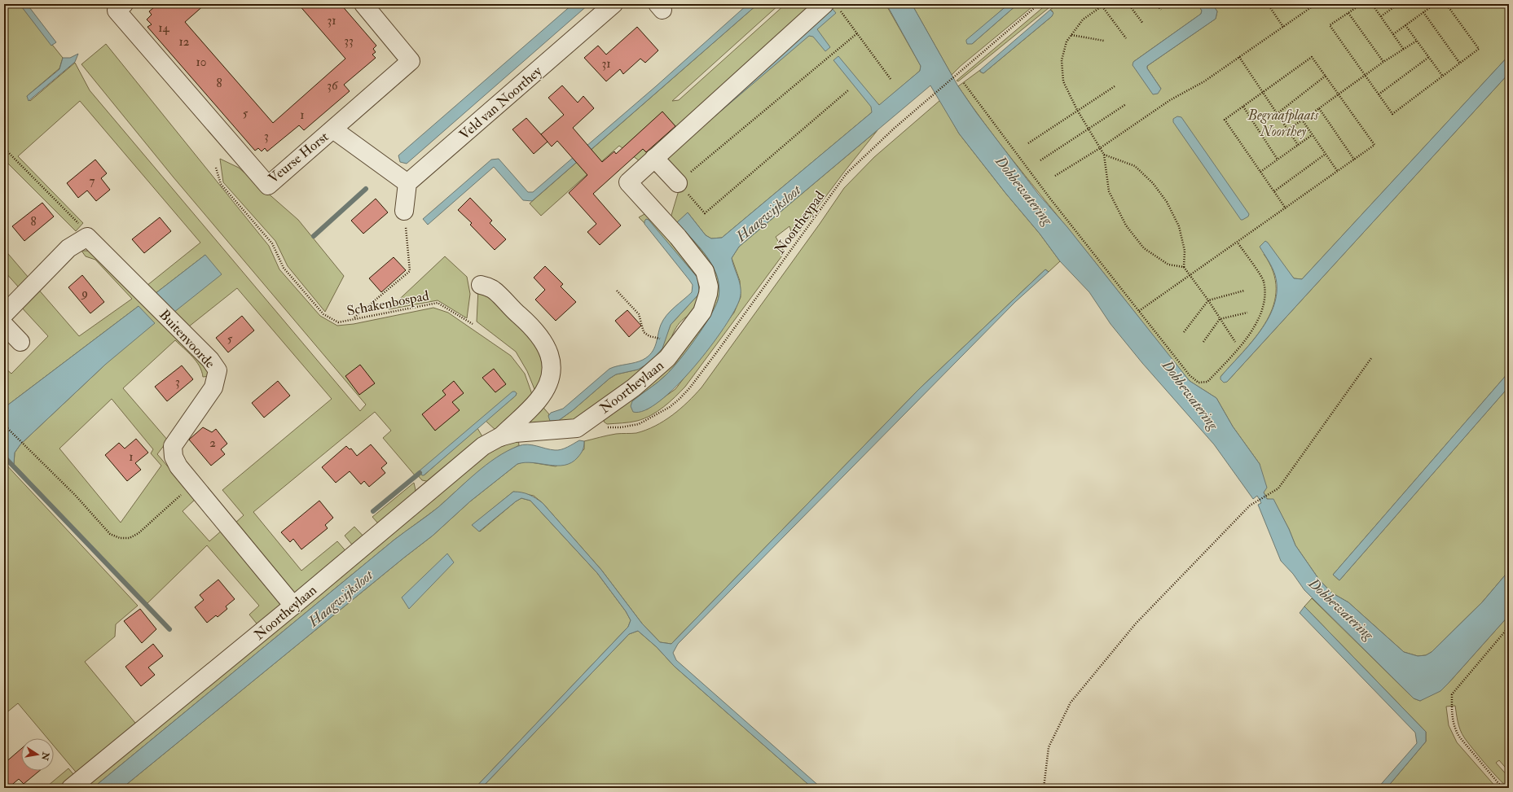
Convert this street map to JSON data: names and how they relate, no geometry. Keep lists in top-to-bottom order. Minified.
{"streets":{"street":["Veld van Noorthey","Veurse Horst","Buitenvoorde","Noortheylaan"],"path":["Noortheypad","Schakenbospad"]},"crossings":[["Noortheypad","Noortheylaan"],["Buitenvoorde","Noortheylaan"]],"water":["Dobbewatering","Haagwijksloot"],"parks":["Begraafplaats Noorthey"],"house_numbers":["31","14","33","12","10","31","8","36","5","1","3","7","8","9","5","3","2","1"],"north":"right"}
